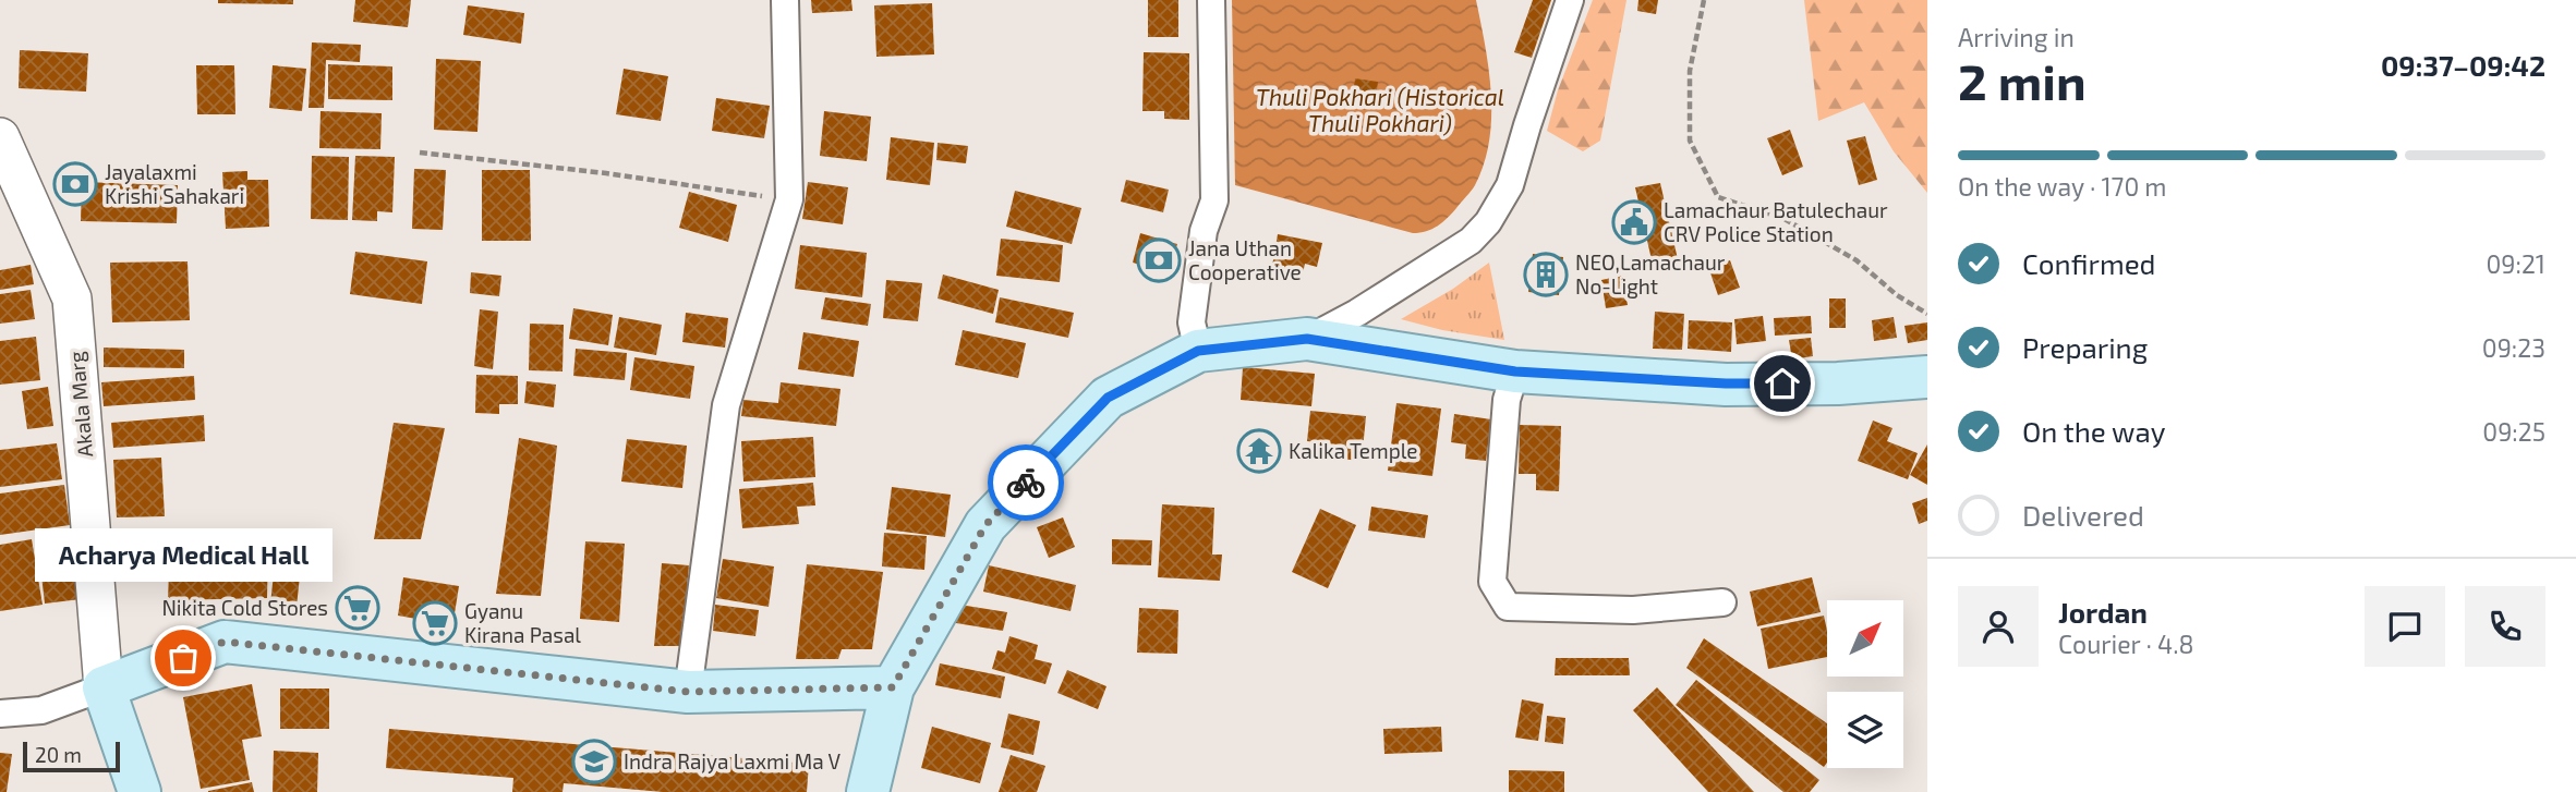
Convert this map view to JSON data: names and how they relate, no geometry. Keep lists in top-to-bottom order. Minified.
{"streets":{"main road":["Akala Marg"]},"water":["Thuli Pokhari (Historical Thuli Pokhari)"],"places":{"bank":["Jayalaxmi Krishi Sahakari","Jana Uthan Cooperative"],"public building":["Lamachaur Batulechaur CRV Police Station"],"building":["NEO,Lamachaur No-Light"],"temple":["Kalika Temple"],"supermarket":["Nikita Cold Stores","Gyanu Kirana Pasal"],"other":["Acharya Medical Hall"],"school or university":["Indra Rajya Laxmi Ma V"]},"scale_bar":"20 m","north":"top right","page":{"heading":["2 min","Arriving in","09:37–09:42"],"panel":["Jordan","Courier · 4.8"],"bar":"On the way · 170 m","list":[["Confirmed","09:21"],["Preparing","09:23"],["On the way","09:25"],"Delivered"],"bubble":"Acharya Medical Hall","scale":"20 m"}}
